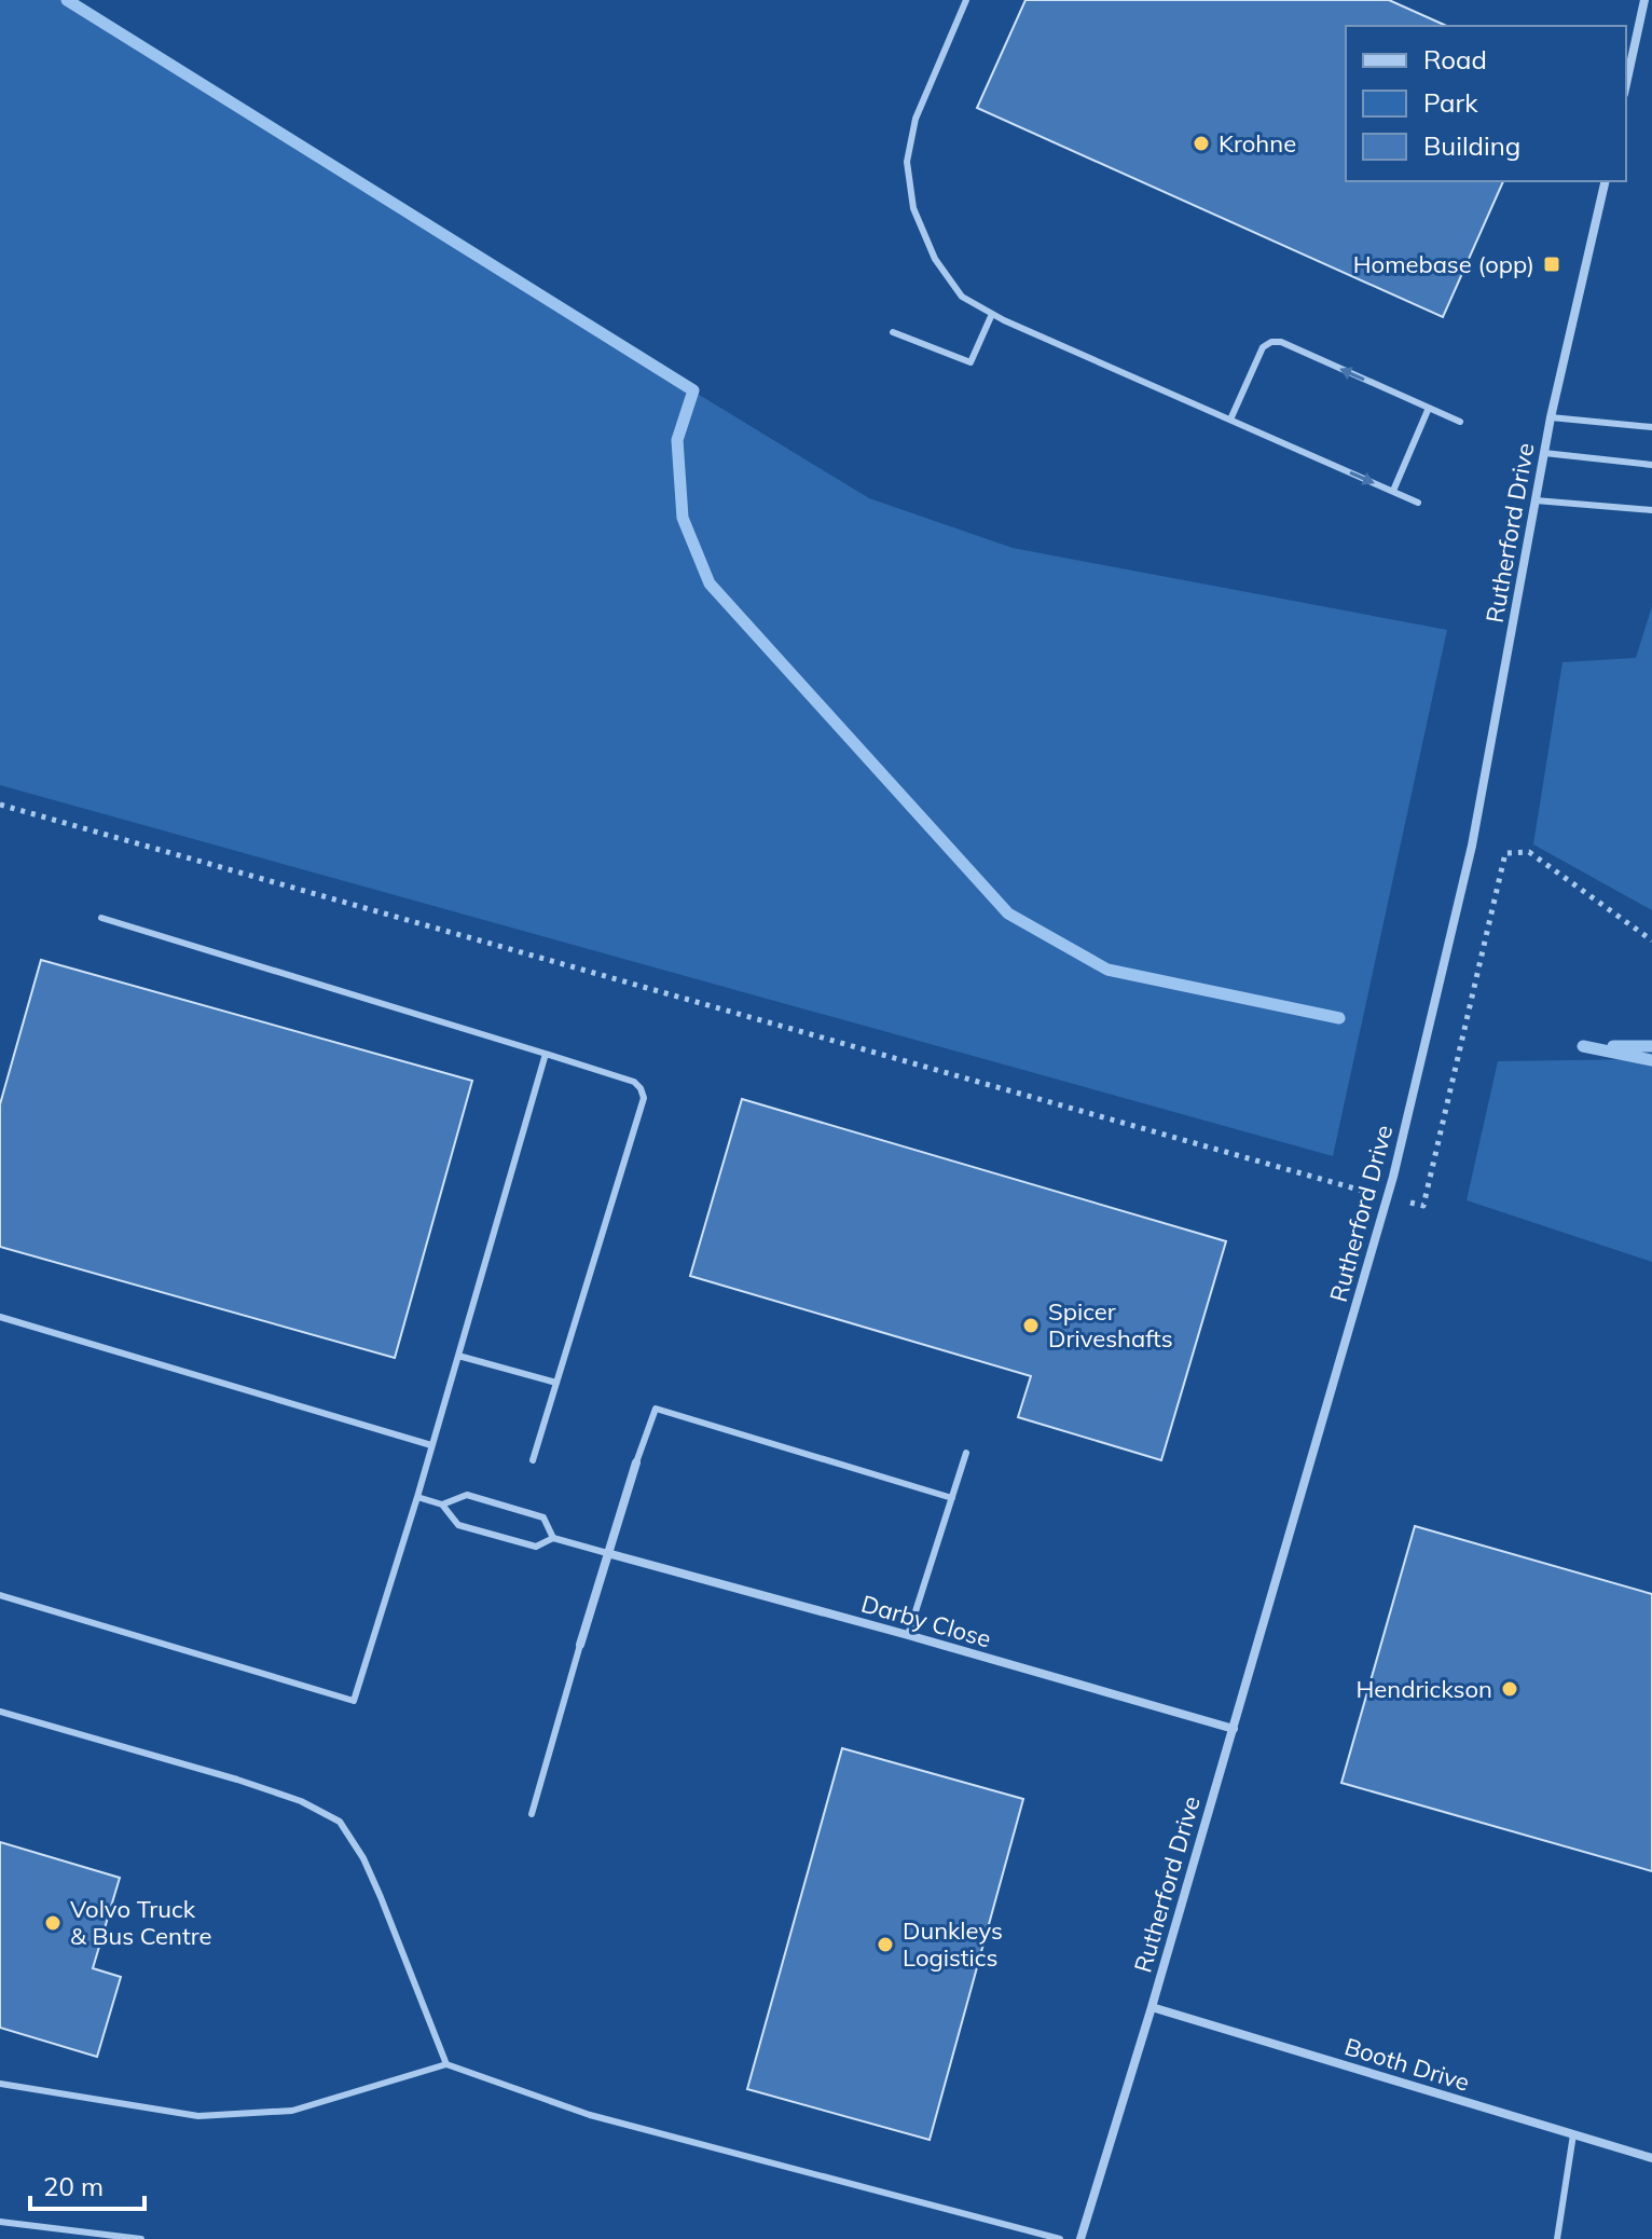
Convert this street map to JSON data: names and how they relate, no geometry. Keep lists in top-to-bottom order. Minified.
{"streets":{"street":["Rutherford Drive","Darby Close","Booth Drive"]},"crossings":[["Rutherford Drive","Darby Close"],["Rutherford Drive","Booth Drive"]],"places":{"other":["Krohne","Spicer Driveshafts","Hendrickson","Volvo Truck & Bus Centre","Dunkleys Logistics"],"transit":["Homebase (opp)"]},"legend":["Road","Park","Building"],"scale_bar":"20 m"}
